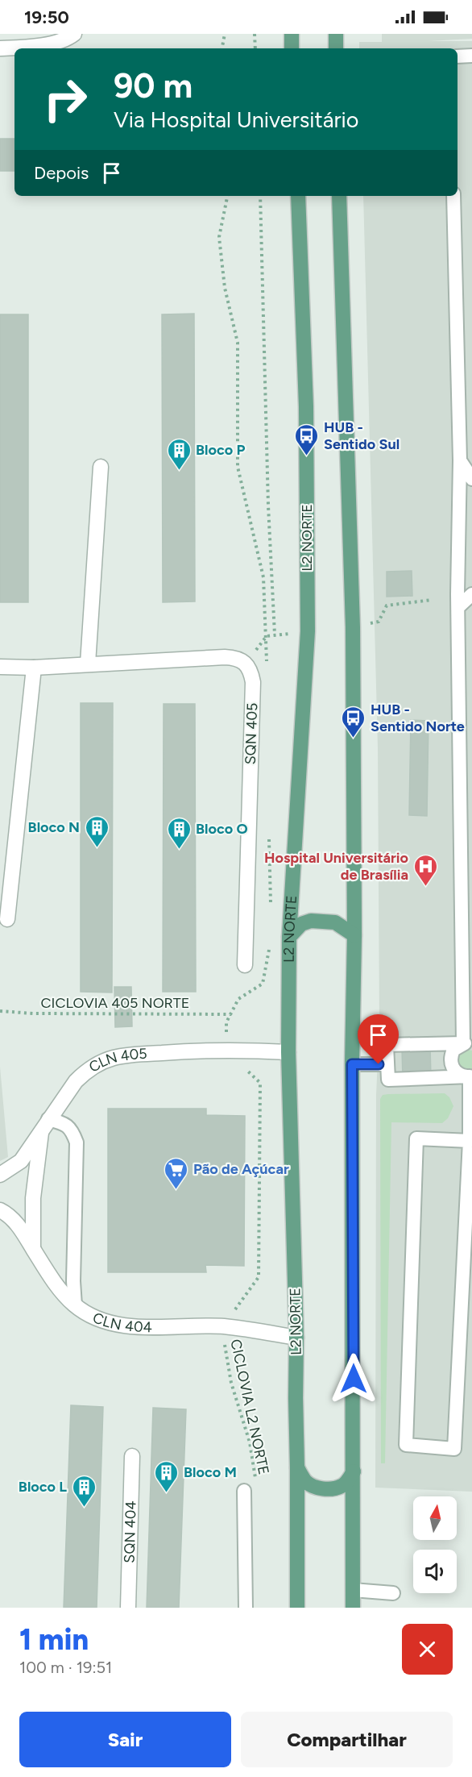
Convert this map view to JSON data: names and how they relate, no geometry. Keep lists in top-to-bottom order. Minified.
{"streets":{"main road":["L2 NORTE"],"street":["SQN 405","CLN 405","CLN 404","SQN 404"],"path":["CICLOVIA 405 NORTE","CICLOVIA L2 NORTE"]},"crossings":[["L2 NORTE","CLN 405"],["L2 NORTE","CLN 404"],["CLN 404","CICLOVIA L2 NORTE"]],"places":{"bus stop":["HUB - Sentido Sul","HUB - Sentido Norte"],"building":["Bloco P","Bloco N","Bloco O","Bloco M","Bloco L"],"hospital":["Hospital Universitário de Brasília"],"supermarket":["Pão de Açúcar"]},"north":"top","page":{"status":"19:50","turn":["90 m","Via Hospital Universitário"],"then":"Depois","heading":["1 min","100 m · 19:51"],"buttons":["Sair","Compartilhar"]}}
